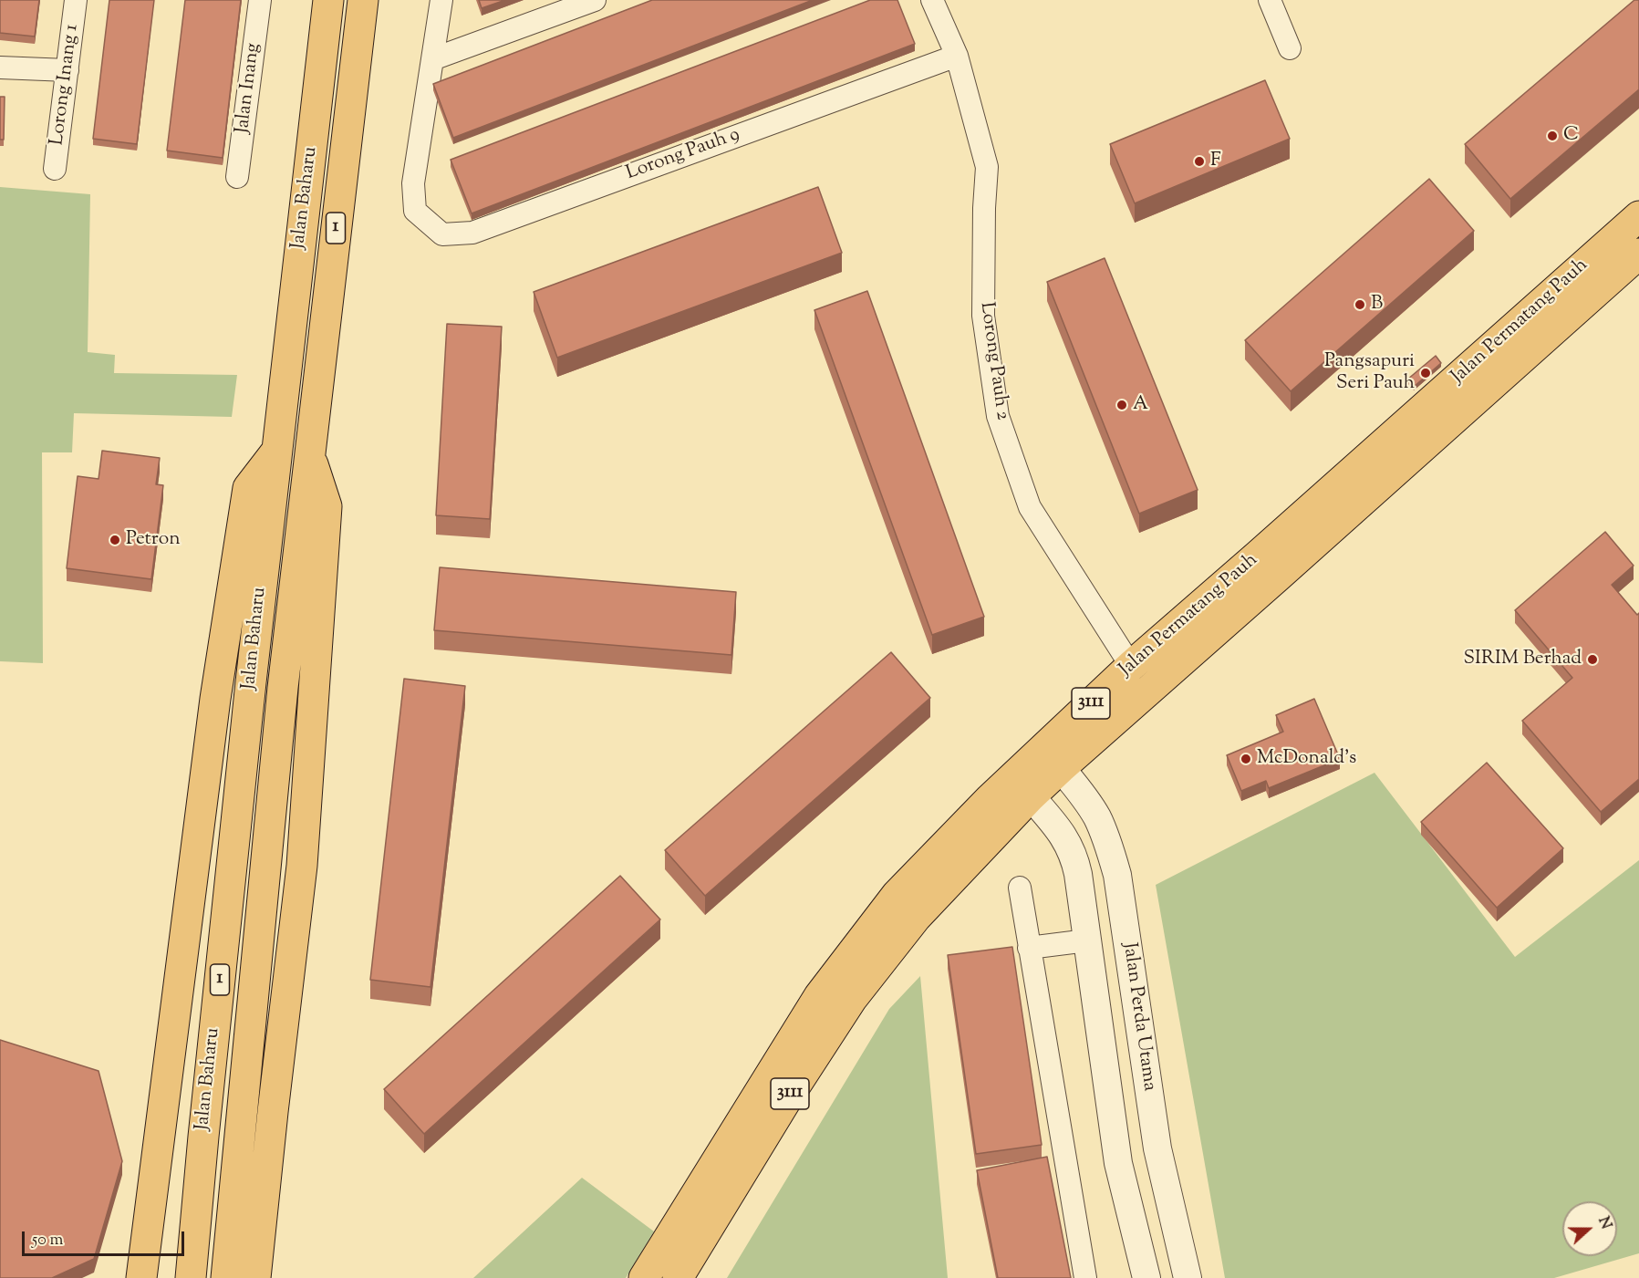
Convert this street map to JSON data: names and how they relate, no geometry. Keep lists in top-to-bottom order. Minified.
{"streets":{"main road":["Jalan Baharu","1","Jalan Permatang Pauh","3111"],"street":["Lorong Inang 1","Jalan Inang","Lorong Pauh 9","Lorong Pauh 2","Jalan Perda Utama"]},"crossings":[["Lorong Pauh 9","Lorong Pauh 2"],["Jalan Permatang Pauh","Lorong Pauh 2"],["Jalan Permatang Pauh","Jalan Perda Utama"]],"places":["C","F","B","Pangsapuri Seri Pauh","A","Petron","SIRIM Berhad","McDonald's"],"scale_bar":"50 m","north":"right"}
